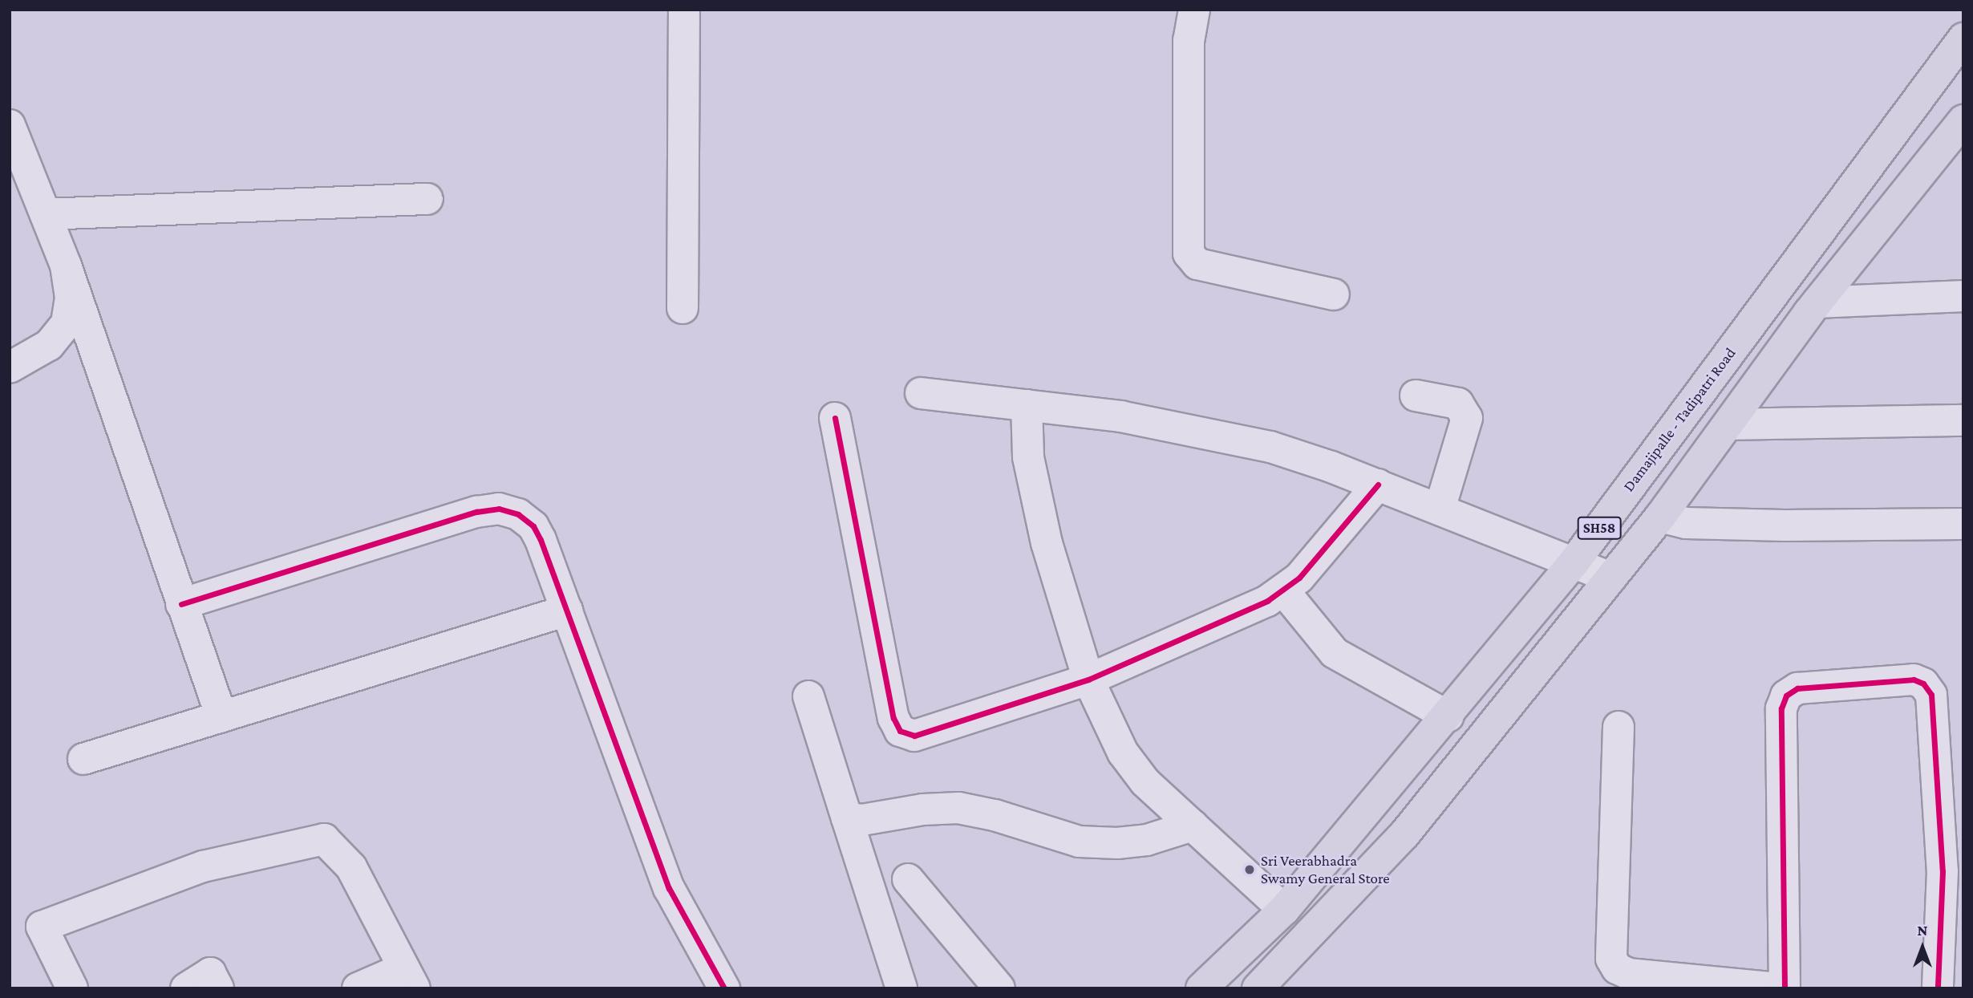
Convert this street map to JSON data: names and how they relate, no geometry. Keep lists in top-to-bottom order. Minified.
{"streets":{"main road":["Damajipalle - Tadipatri Road","SH58"]},"places":["Sri Veerabhadra Swamy General Store"],"north":"top"}
